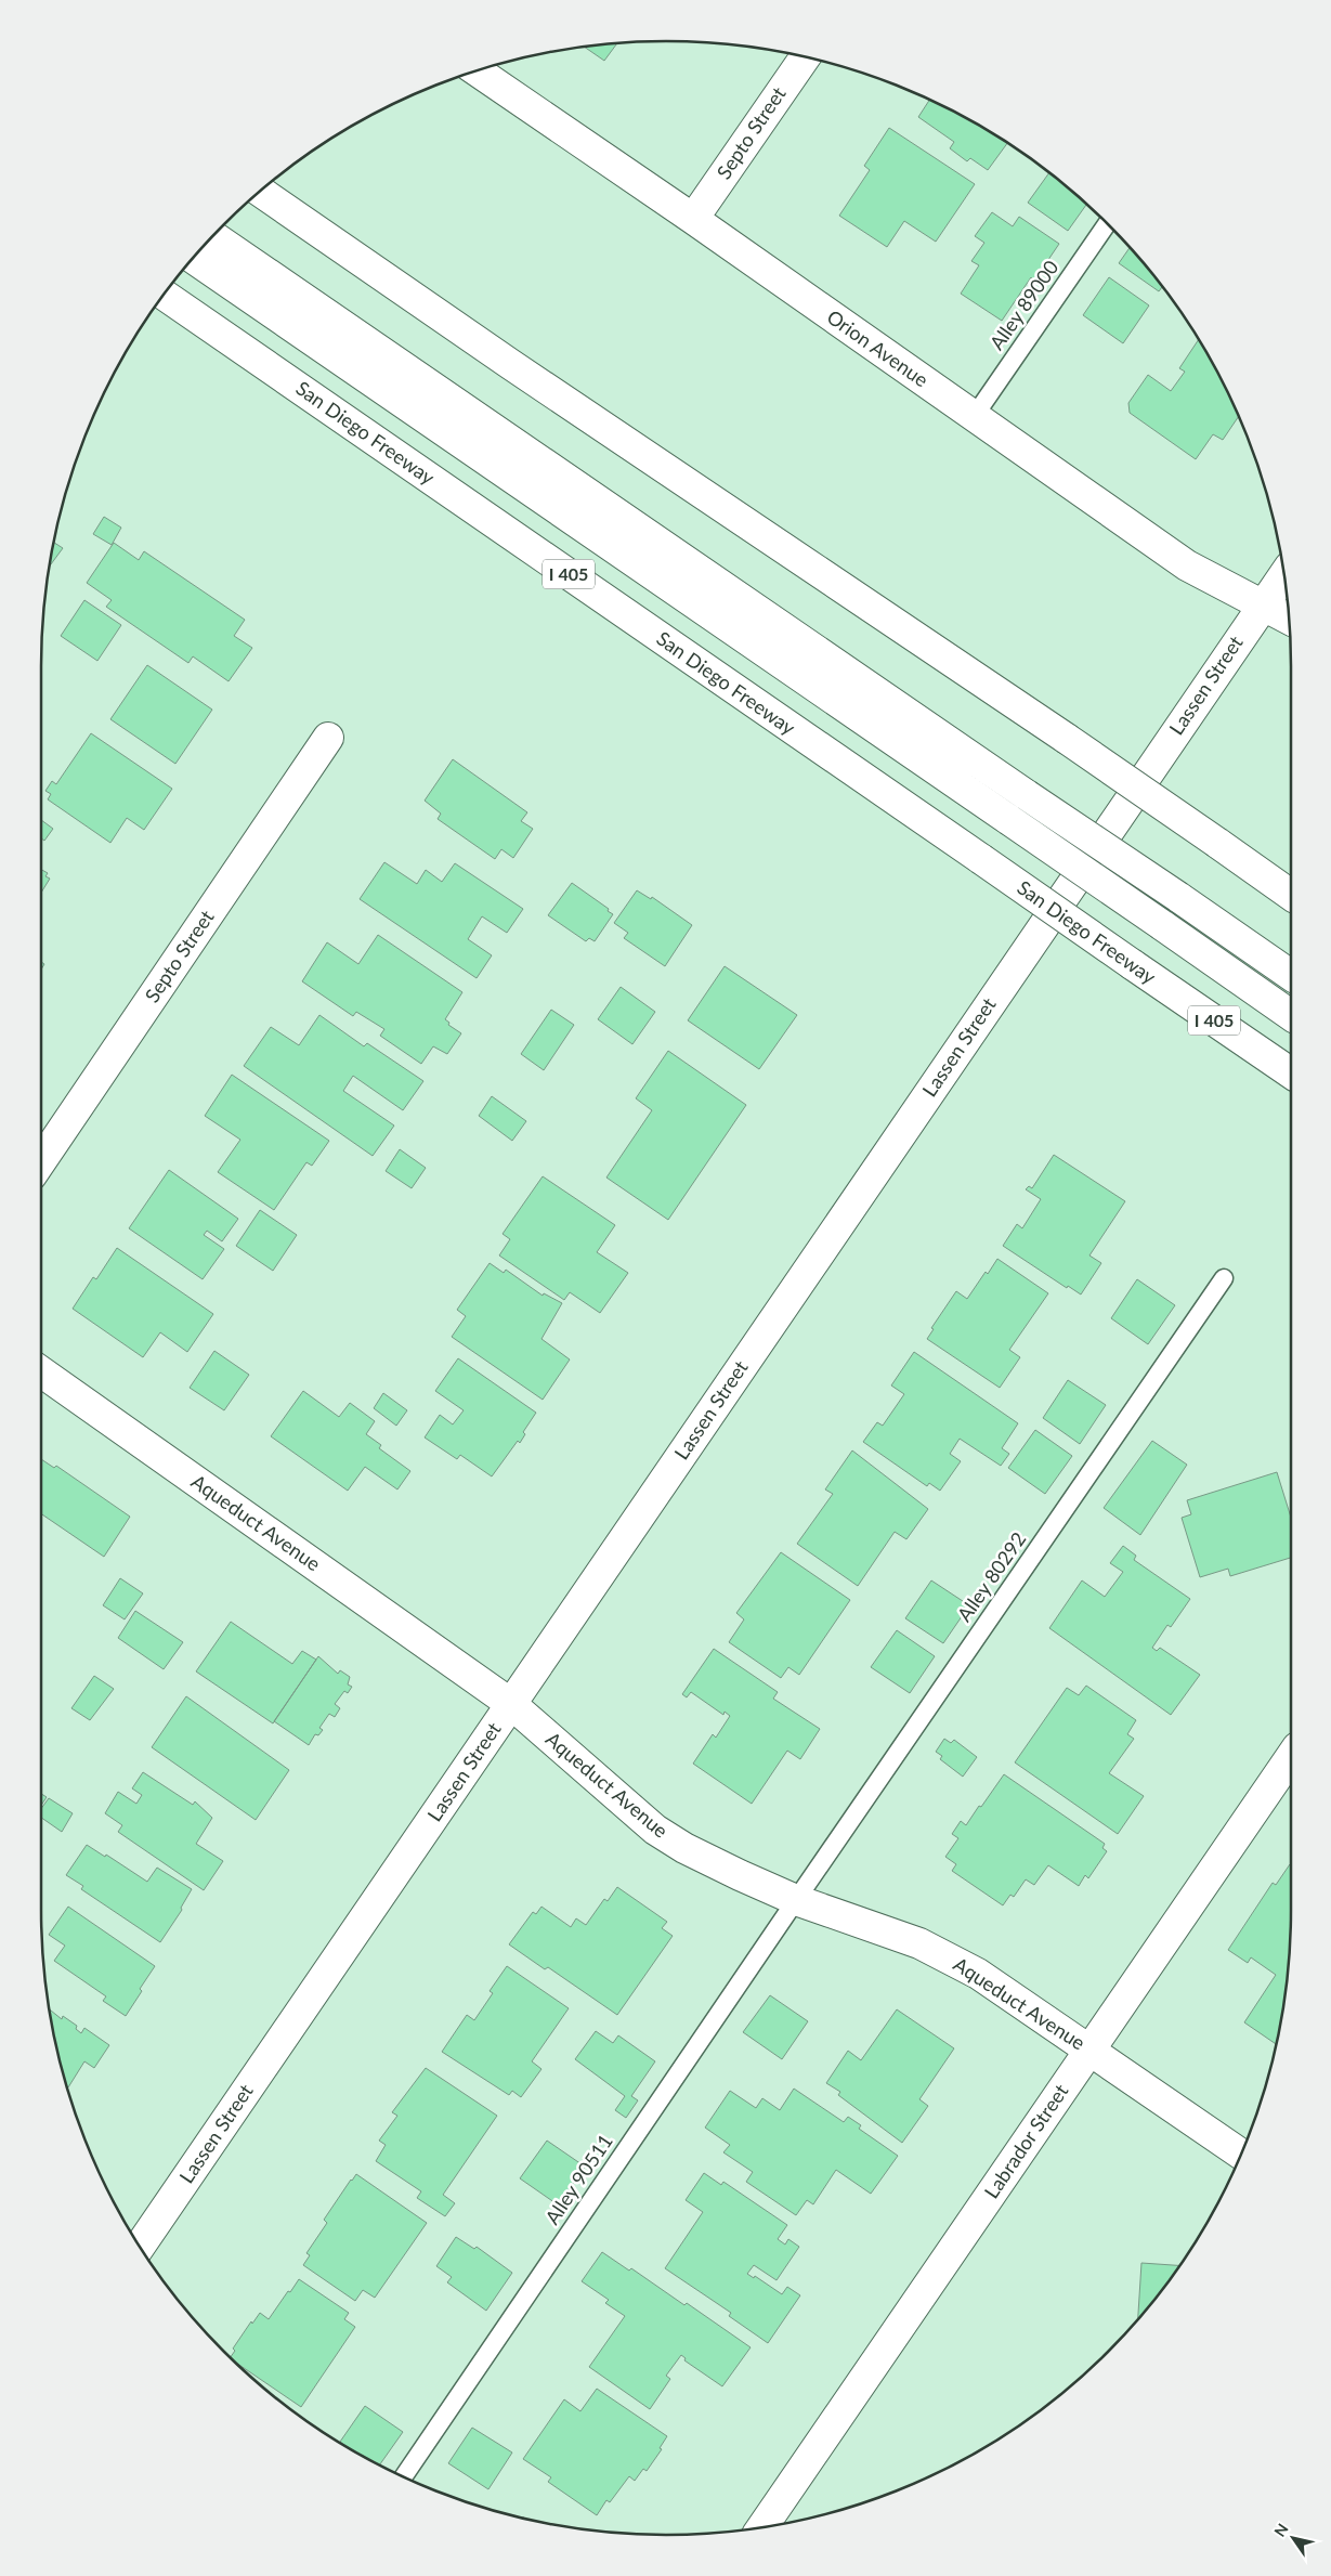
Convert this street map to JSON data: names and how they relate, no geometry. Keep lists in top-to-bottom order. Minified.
{"streets":{"main road":["Septo Street","Orion Avenue","San Diego Freeway","I 405","Lassen Street","Aqueduct Avenue","Labrador Street"],"lane":["Alley 89000","Alley 80292","Alley 90511"]},"crossings":[["Septo Street","Orion Avenue"],["Alley 89000","Orion Avenue"],["Orion Avenue","Lassen Street"],["Lassen Street","Aqueduct Avenue"],["Aqueduct Avenue","Alley 80292"],["Aqueduct Avenue","Labrador Street"],["Aqueduct Avenue","Alley 90511"],["Alley 80292","Alley 90511"]],"north":"top left"}
